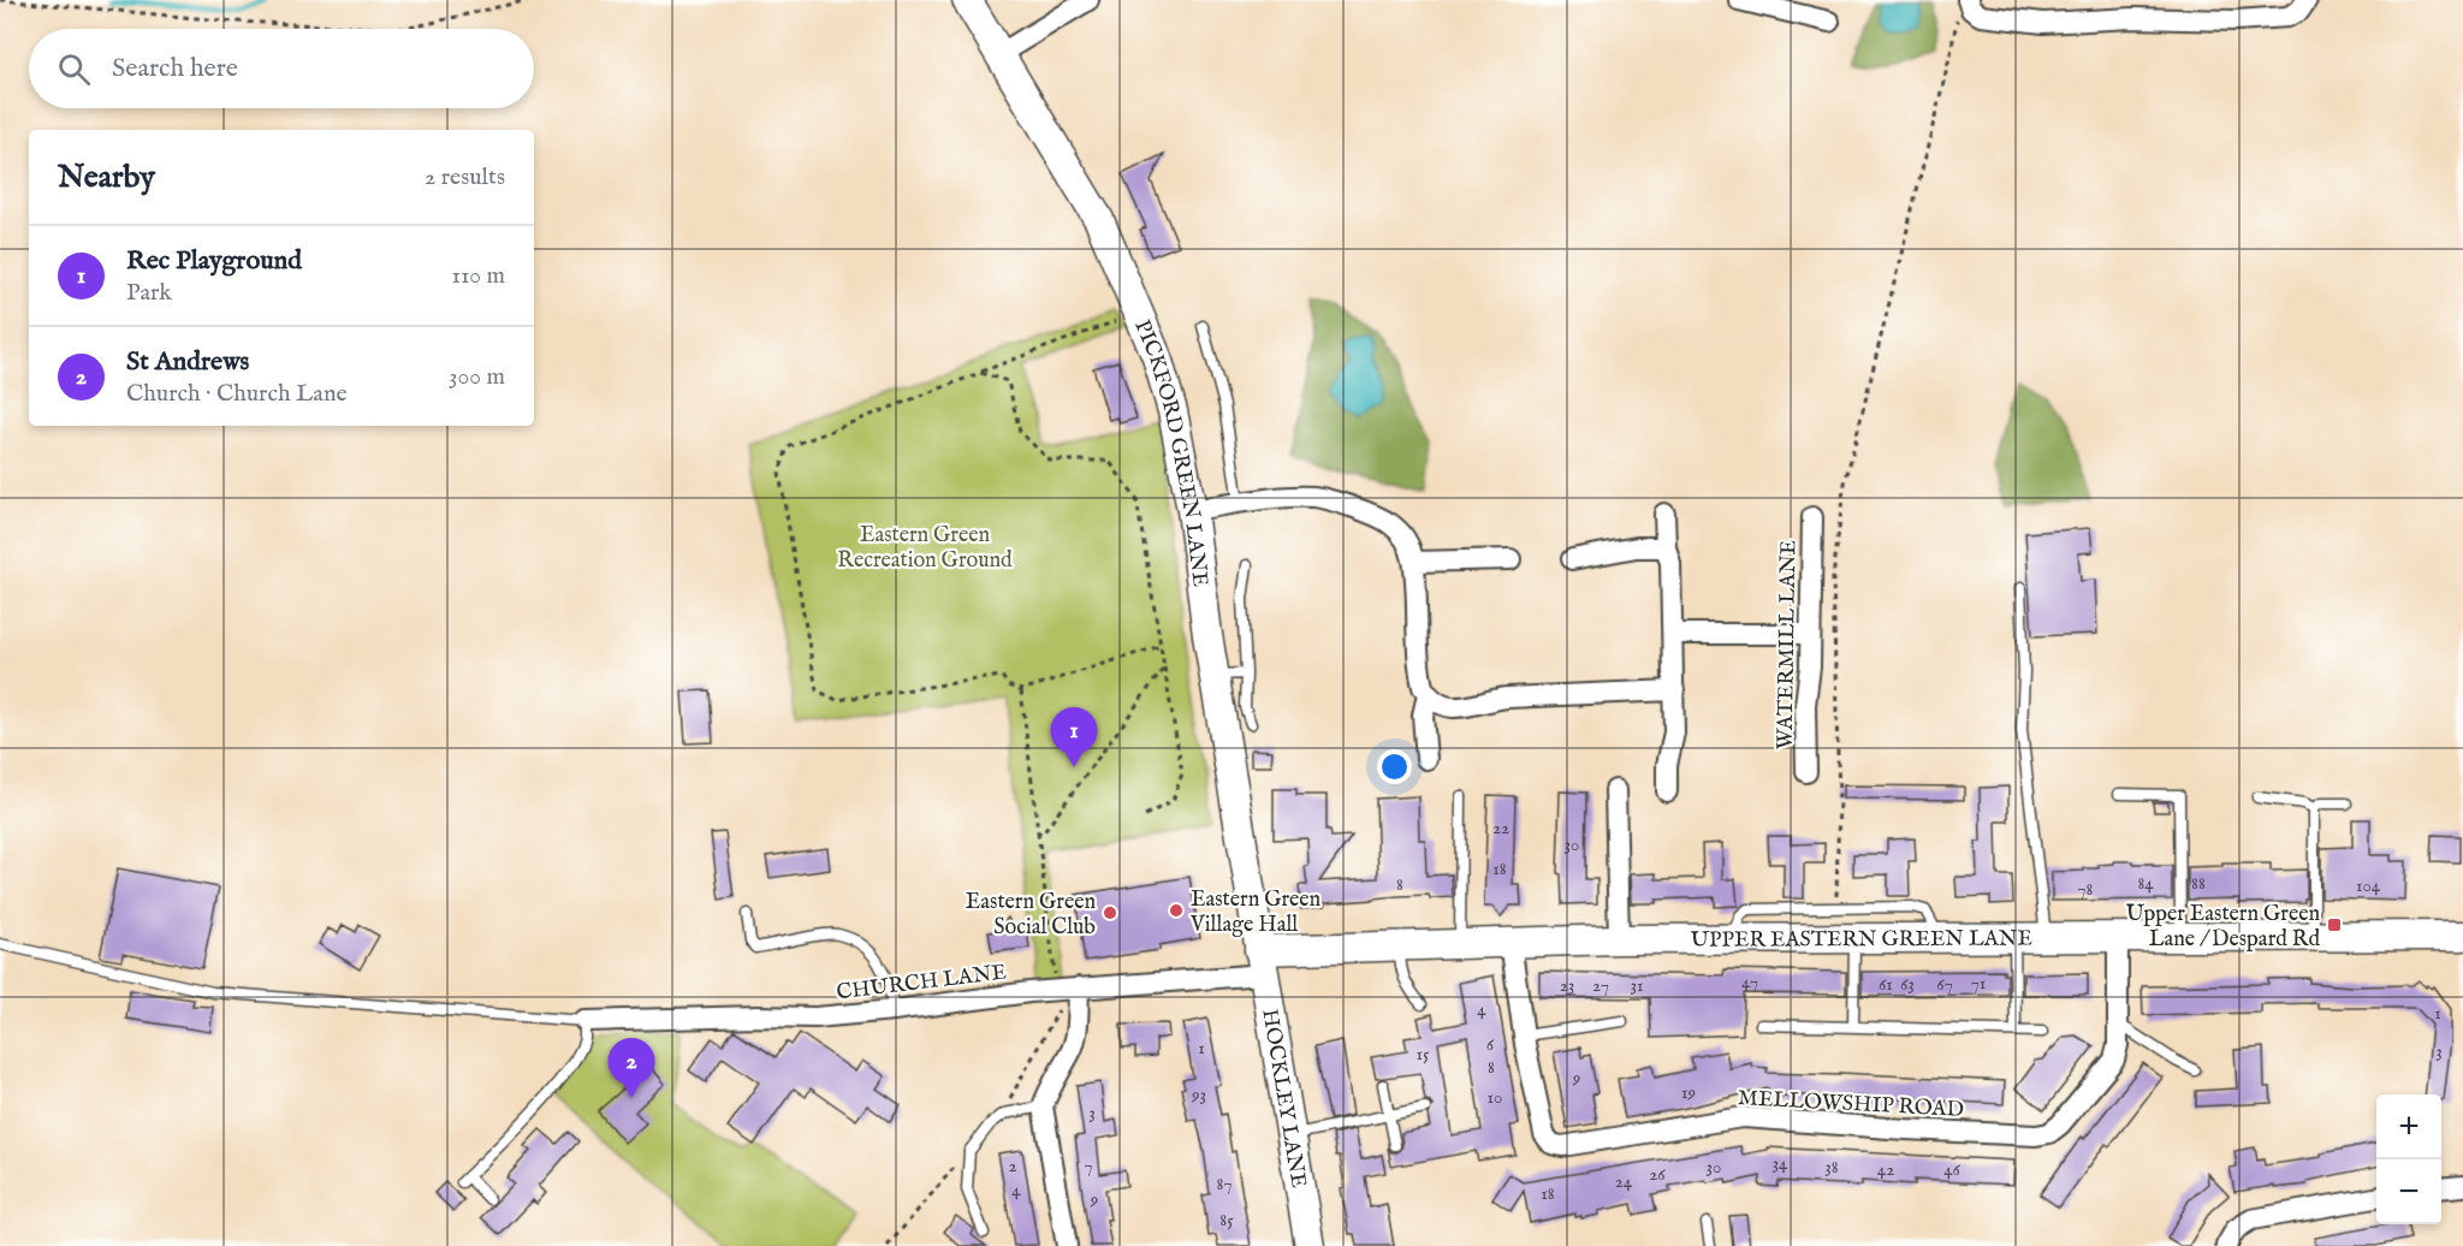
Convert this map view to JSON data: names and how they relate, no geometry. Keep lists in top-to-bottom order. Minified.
{"streets":{"street":["PICKFORD GREEN LANE","WATERMILL LANE","UPPER EASTERN GREEN LANE","CHURCH LANE","HOCKLEY LANE","MELLOWSHIP ROAD"]},"crossings":[["PICKFORD GREEN LANE","UPPER EASTERN GREEN LANE"],["PICKFORD GREEN LANE","CHURCH LANE"],["PICKFORD GREEN LANE","HOCKLEY LANE"],["UPPER EASTERN GREEN LANE","CHURCH LANE"],["UPPER EASTERN GREEN LANE","HOCKLEY LANE"],["UPPER EASTERN GREEN LANE","MELLOWSHIP ROAD"],["CHURCH LANE","HOCKLEY LANE"]],"parks":["Eastern Green Recreation Ground"],"places":{"other":["Eastern Green Village Hall","Eastern Green Social Club"],"transit":["Upper Eastern Green Lane / Despard Rd"]},"house_numbers":["22","30","18","84","88","8","104","78","47","71","61","63","67","23","27","31","4","1","6","1","3","15","8","9","19","93","10","3","34","2","7","30","38","42","46","26","24","87","4","18","9","85"],"page":{"search":"Search here","heading":["Nearby","2 results"],"list":[{"mark":"1","name":"Rec Playground","note":"Park","value":"110 m"},{"mark":"2","name":"St Andrews","note":"Church · Church Lane","value":"300 m"}],"pins":["1","2"],"map_buttons":["+","−"]}}
